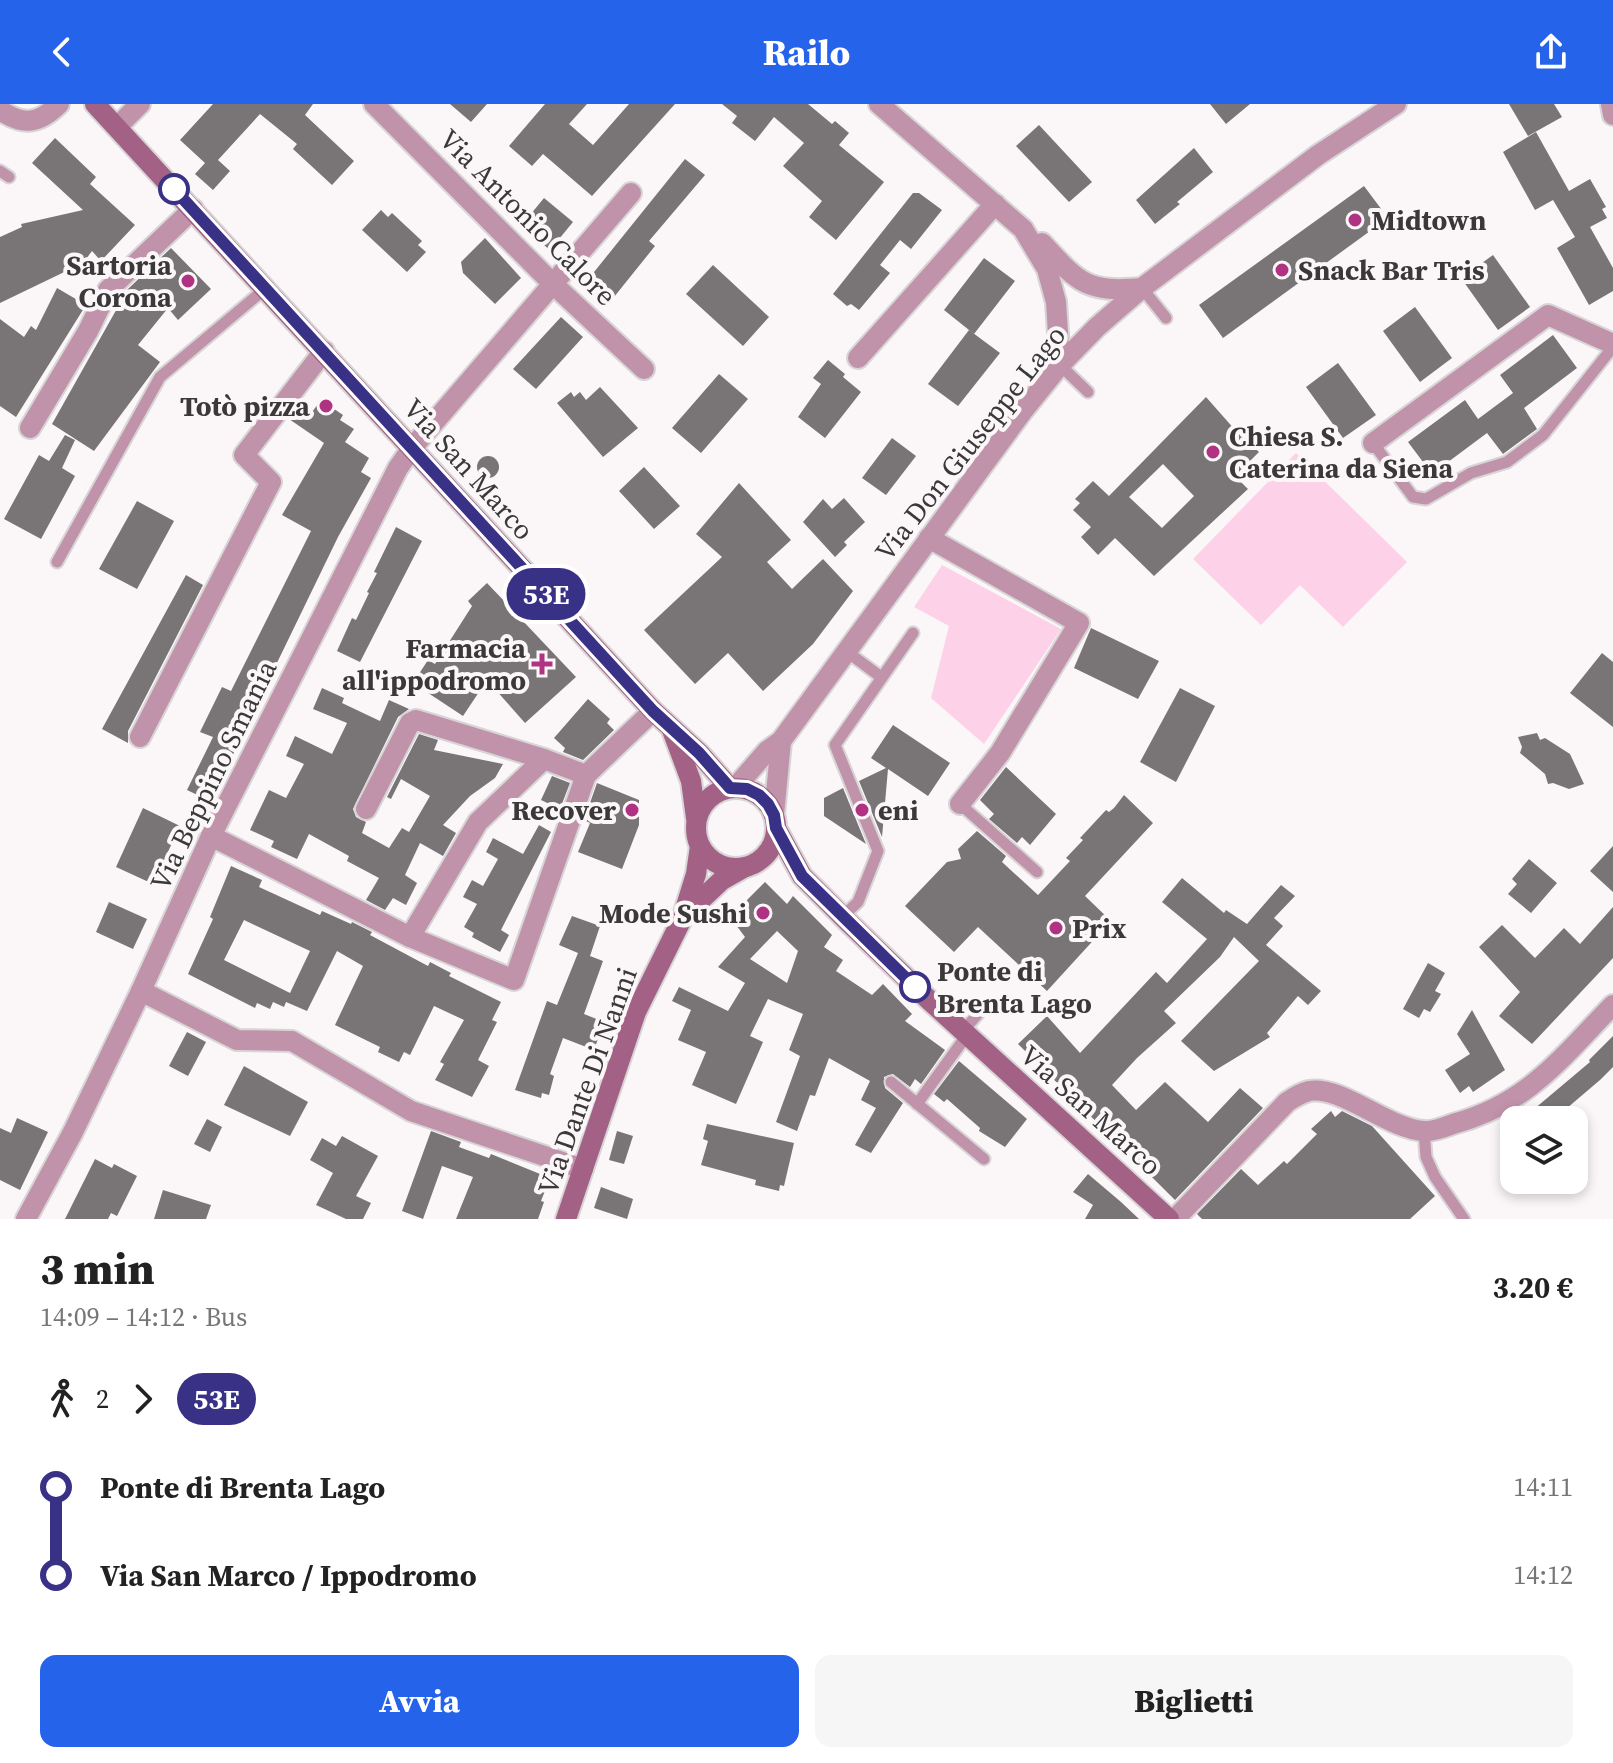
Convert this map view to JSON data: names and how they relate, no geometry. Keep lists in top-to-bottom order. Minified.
{"streets":{"main road":["Via San Marco","Via Dante Di Nanni"],"street":["Via Antonio Calore","Via Don Giuseppe Lago","Via Beppino Smania"]},"crossings":[["Via Antonio Calore","Via Beppino Smania"],["Via Don Giuseppe Lago","Via San Marco"],["Via Don Giuseppe Lago","Via Dante Di Nanni"],["Via San Marco","Via Beppino Smania"],["Via San Marco","Via Dante Di Nanni"]],"places":{"other":["Midtown","Snack Bar Tris","Sartoria Corona","Totò pizza","Chiesa S. Caterina da Siena","Recover","eni","Mode Sushi","Prix","Ponte di Brenta Lago"],"health":["Farmacia all'ippodromo"]},"lines":["bus line 53E"],"page":{"header":"Railo","on_map":"53E","heading":["3 min","14:09 – 14:12 · Bus","3.20 €"],"legs":["2","53E"],"list":[{"name":"Ponte di Brenta Lago","value":"14:11"},{"name":"Via San Marco / Ippodromo","value":"14:12"}],"buttons":["Avvia","Biglietti"]}}
